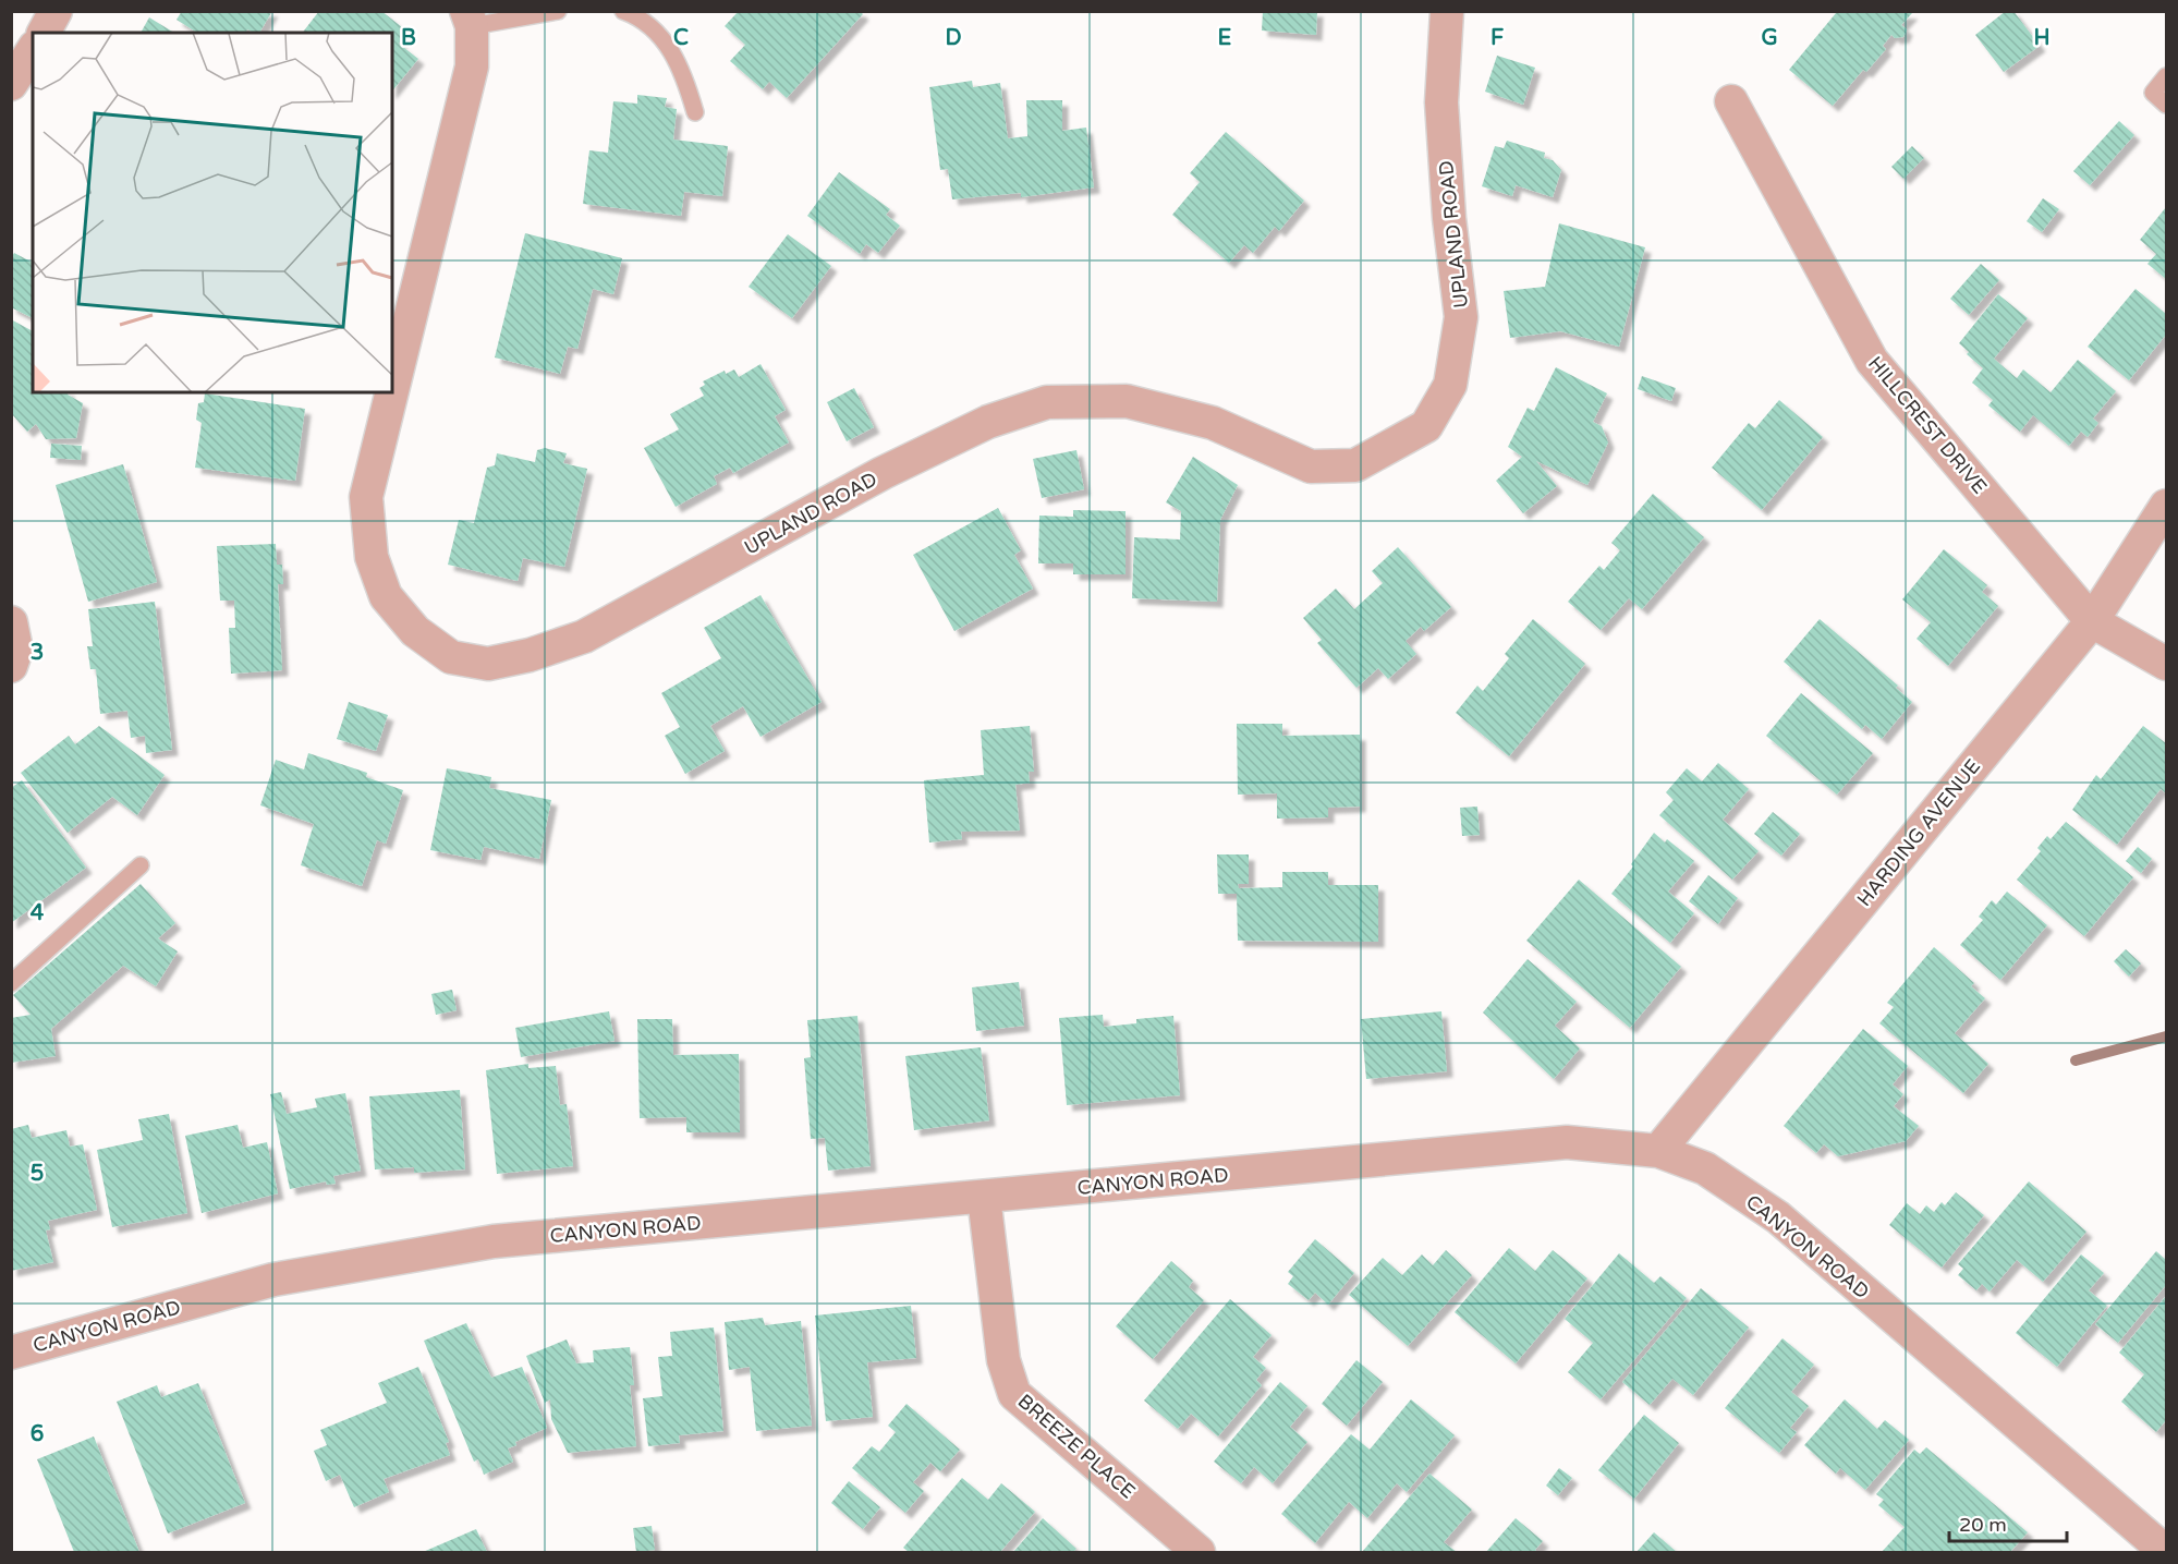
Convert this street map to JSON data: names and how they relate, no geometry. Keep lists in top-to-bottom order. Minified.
{"streets":{"street":["UPLAND ROAD","HILLCREST DRIVE","HARDING AVENUE","CANYON ROAD","BREEZE PLACE"]},"crossings":[["HILLCREST DRIVE","HARDING AVENUE"],["HARDING AVENUE","CANYON ROAD"],["CANYON ROAD","BREEZE PLACE"]],"scale_bar":"20 m","grid":{"columns":["B","C","D","E","F","G","H"],"rows":["3","4","5","6"]}}
